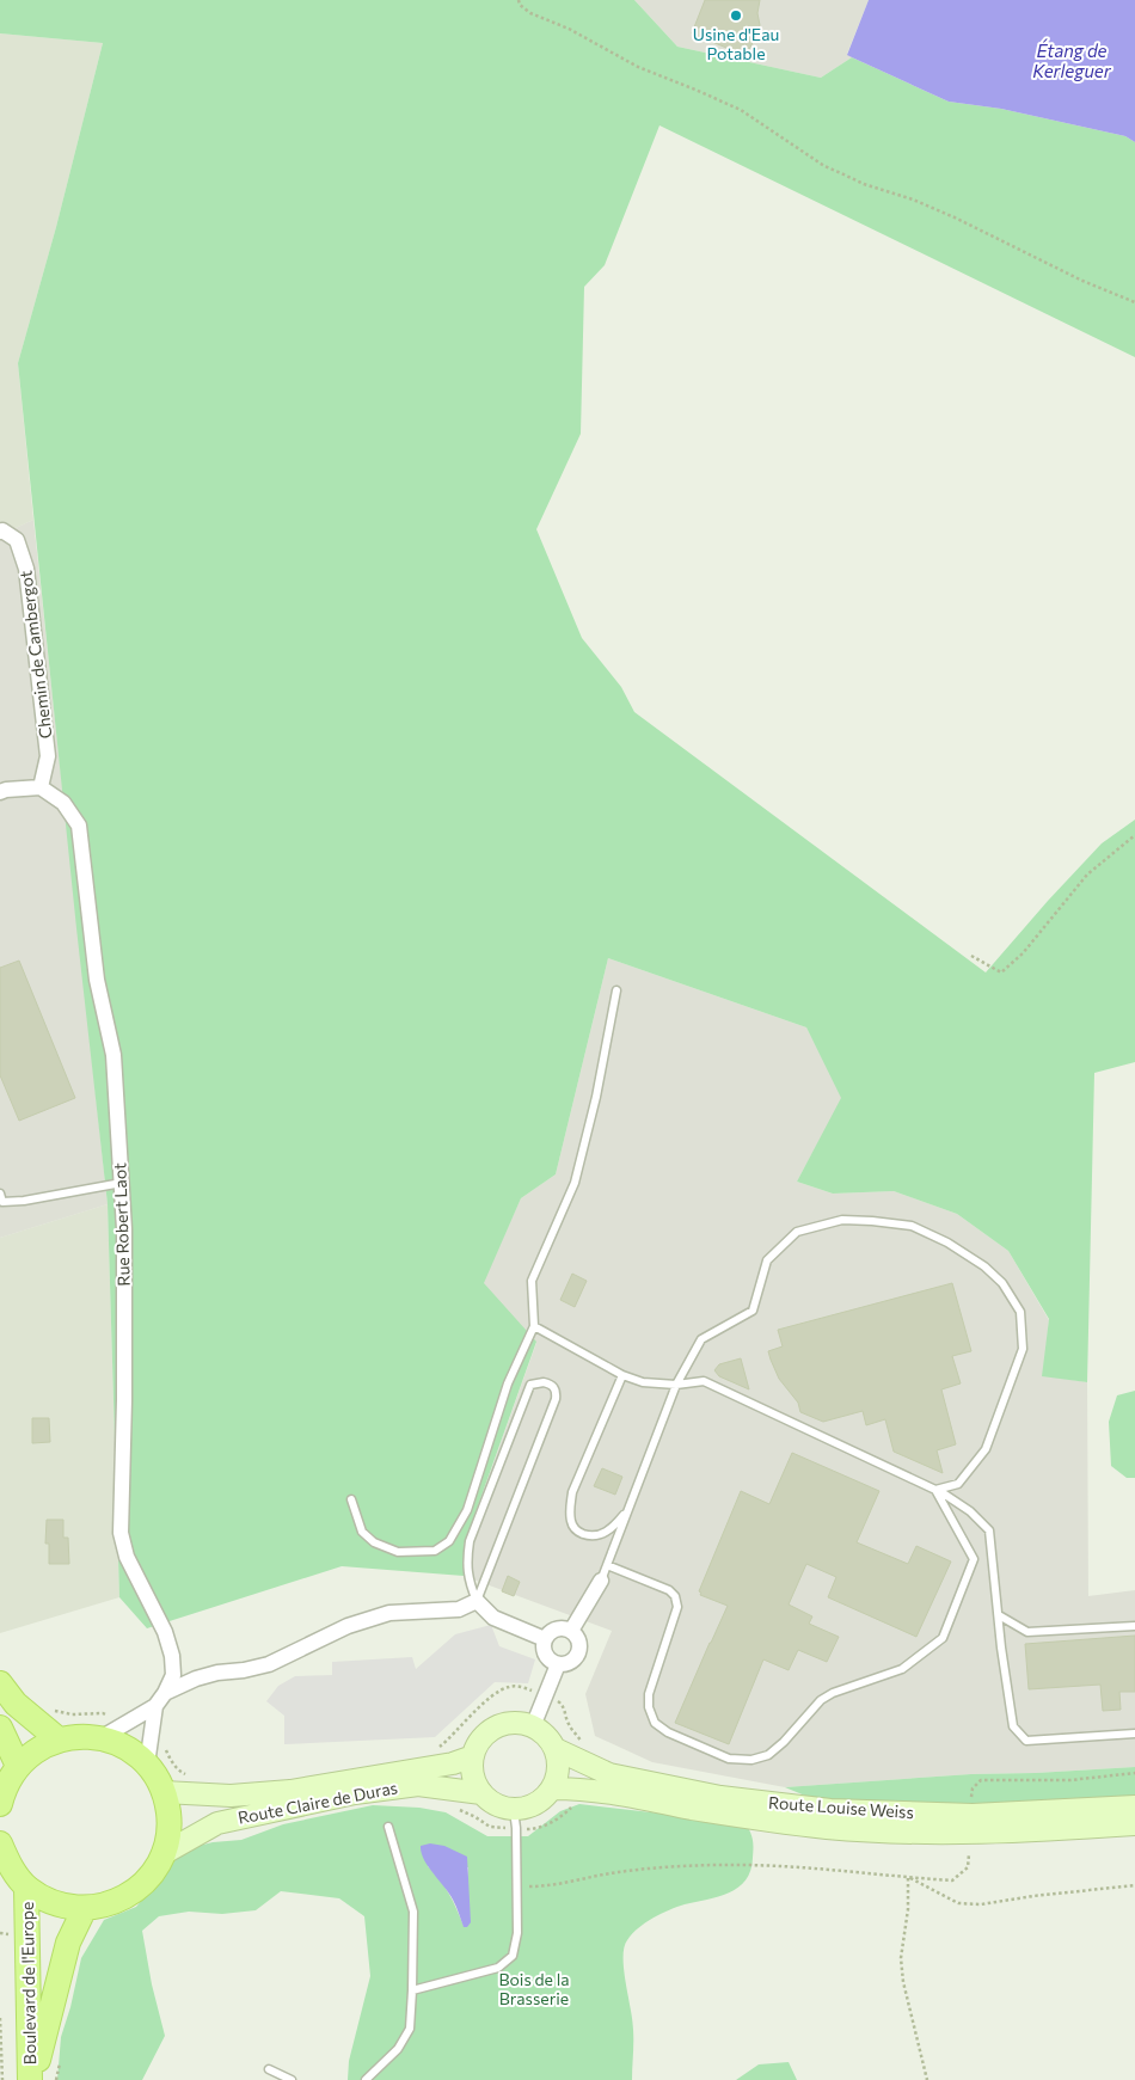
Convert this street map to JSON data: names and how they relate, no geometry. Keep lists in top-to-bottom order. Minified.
{"streets":{"main road":["Route Claire de Duras","Route Louise Weiss","Boulevard de l'Europe"],"street":["Chemin de Cambergot","Rue Robert Laot"]},"crossings":[["Chemin de Cambergot","Rue Robert Laot"],["Route Claire de Duras","Route Louise Weiss"]],"water":["Étang de Kerleguer"],"parks":["Bois de la Brasserie"],"places":["Usine d'Eau Potable"]}
